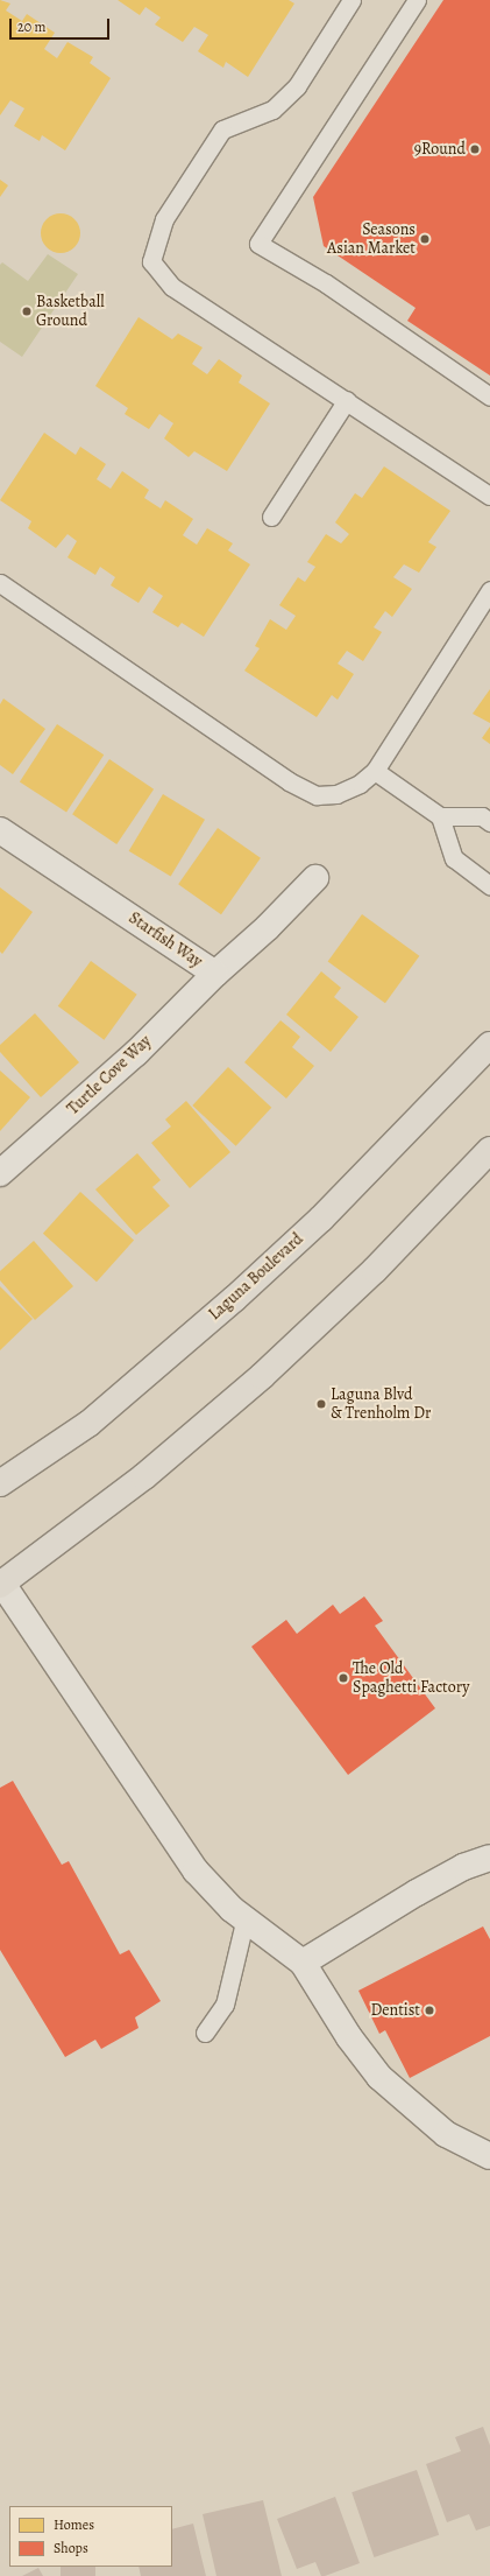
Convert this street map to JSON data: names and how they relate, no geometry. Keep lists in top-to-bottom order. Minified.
{"streets":{"main road":["Laguna Boulevard"],"street":["Starfish Way","Turtle Cove Way"]},"crossings":[["Starfish Way","Turtle Cove Way"]],"places":["9Round","Seasons Asian Market","Basketball Ground","Laguna Blvd & Trenholm Dr","The Old Spaghetti Factory","Dentist"],"legend":["Homes","Shops"],"scale_bar":"20 m"}
